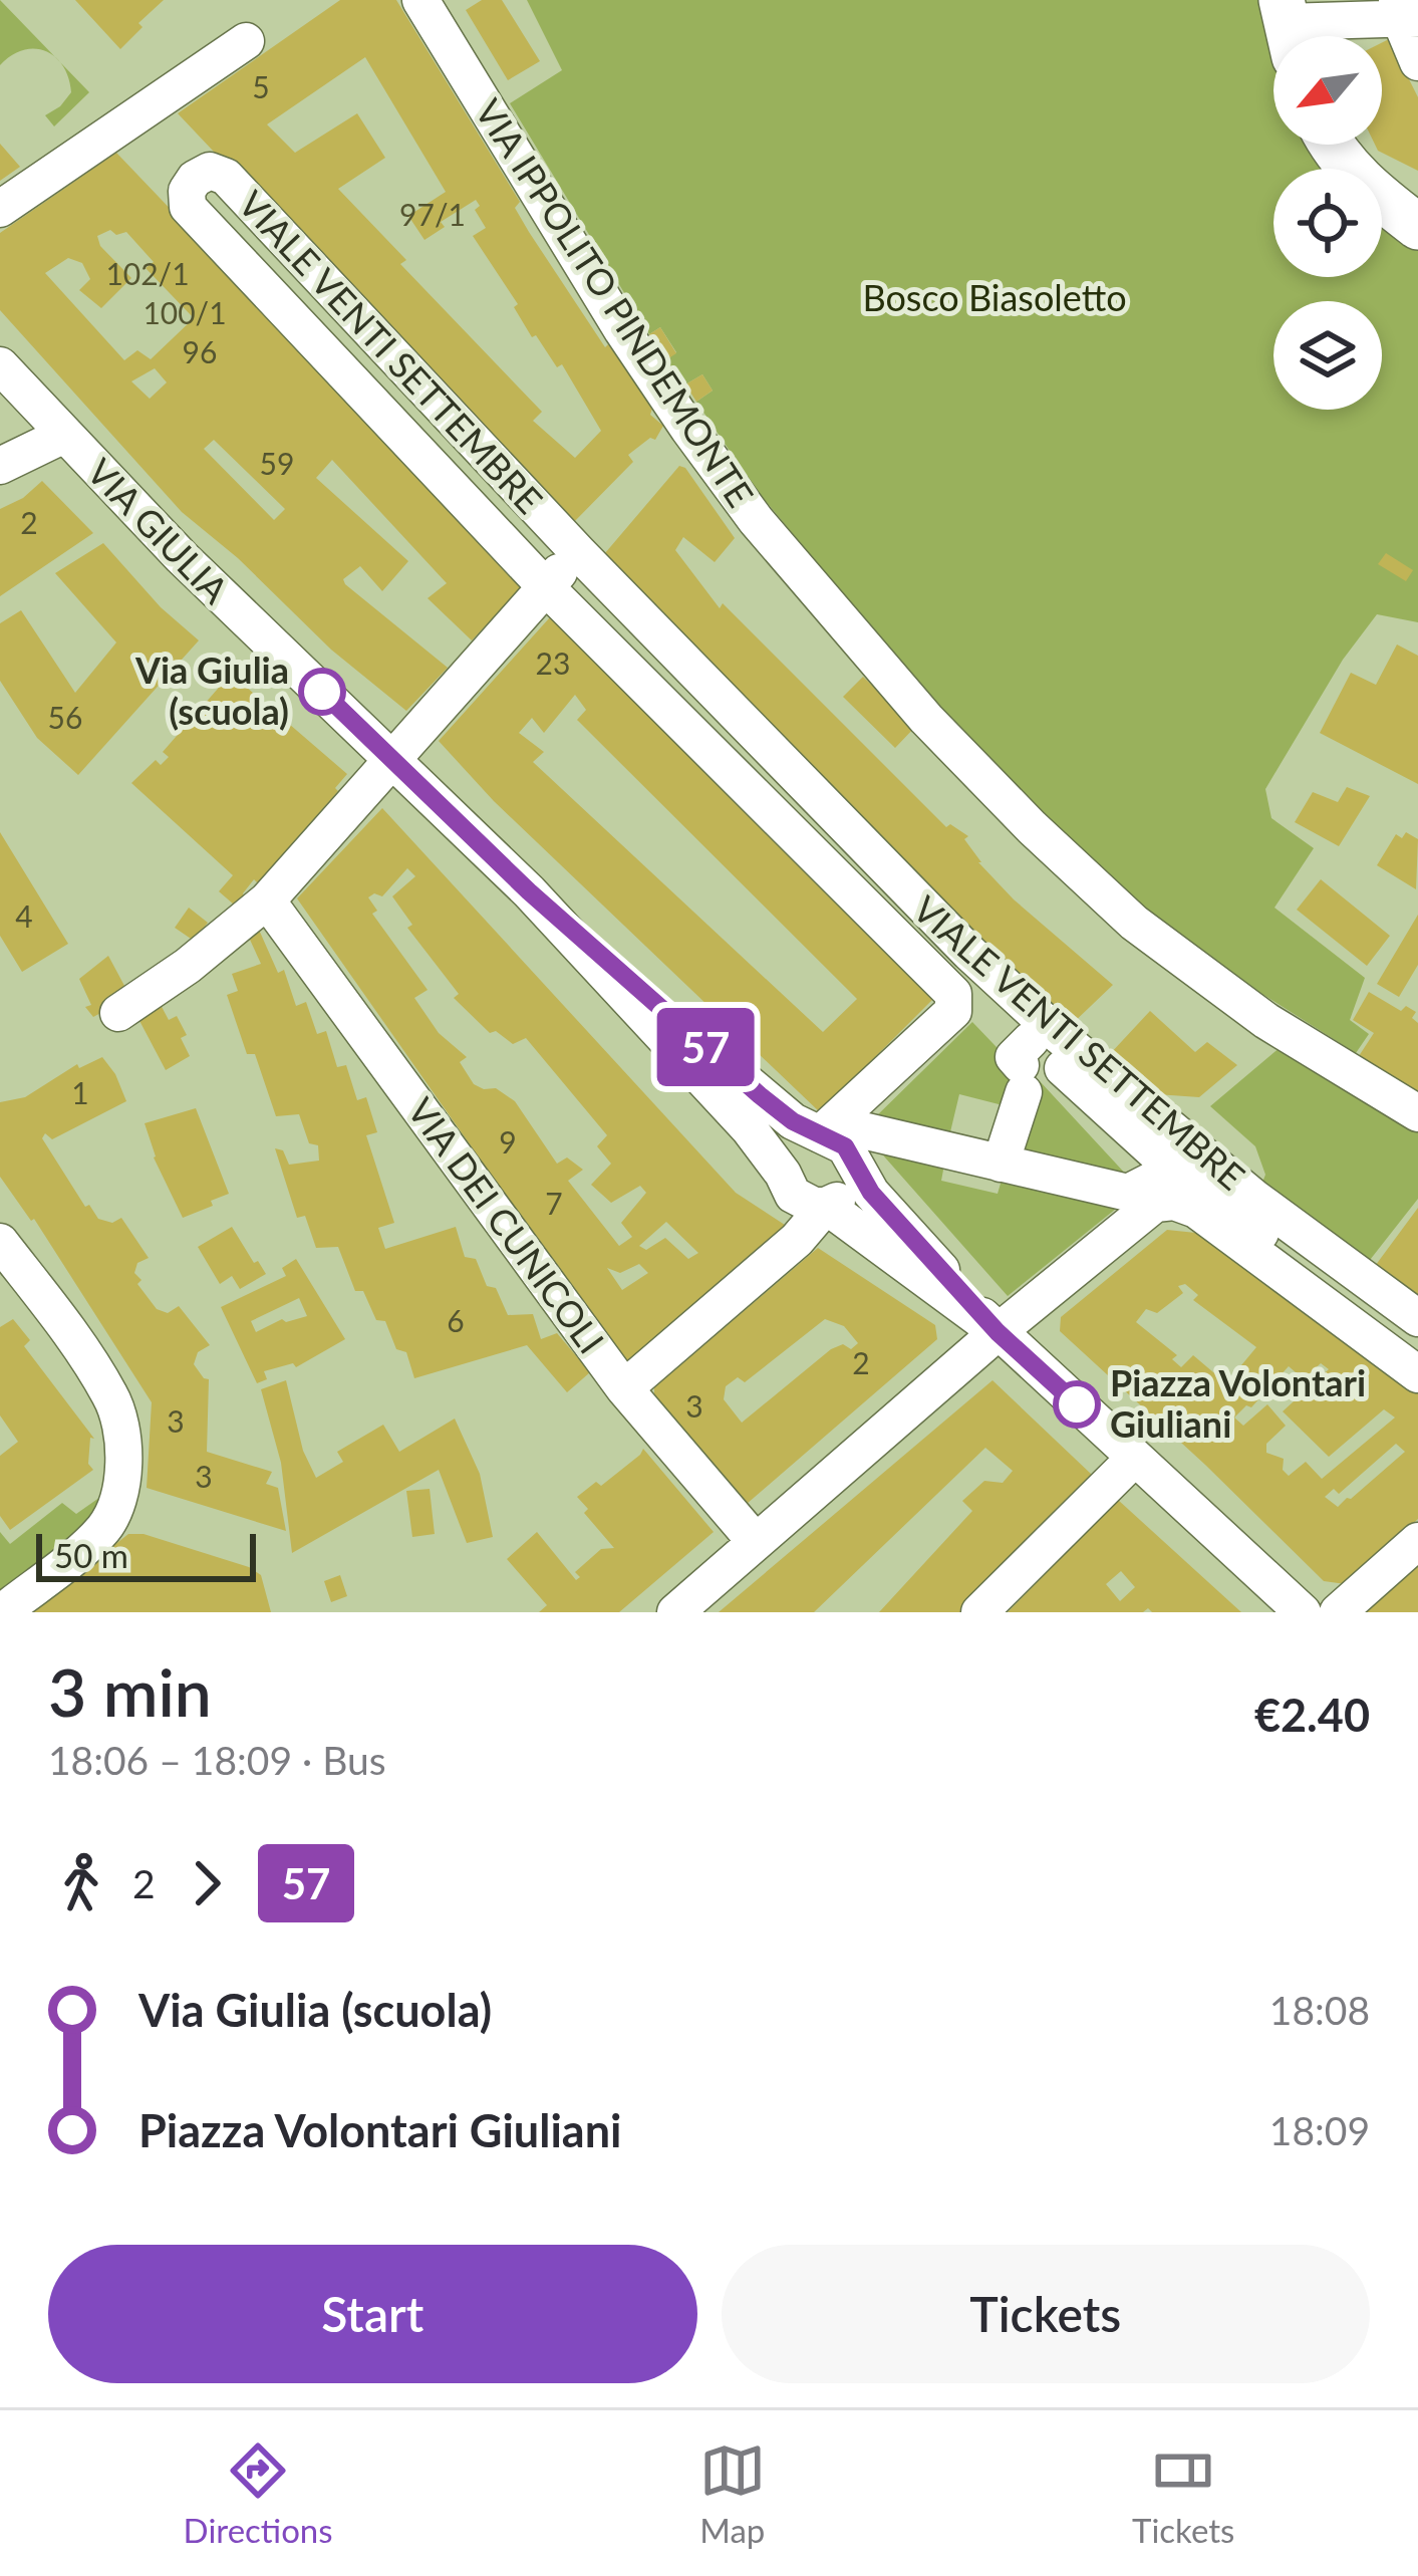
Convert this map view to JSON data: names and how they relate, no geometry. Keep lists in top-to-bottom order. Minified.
{"streets":{"street":["VIA IPPOLITO PINDEMONTE","VIALE VENTI SETTEMBRE","VIA GIULIA","VIA DEI CUNICOLI"]},"crossings":[["VIALE VENTI SETTEMBRE","VIA GIULIA"]],"parks":["Bosco Biasoletto"],"places":["Via Giulia (scuola)","Piazza Volontari Giuliani"],"lines":["bus line 57"],"house_numbers":["5","97/1","102/1","100/1","96","59","2","23","56","4","1","9","7","6","2","3","3","3"],"scale_bar":"50 m","north":"bottom left","page":{"on_map":"57","scale":"50 m","heading":["3 min","18:06 – 18:09 · Bus","€2.40"],"legs":["2","57"],"list":[{"name":"Via Giulia (scuola)","value":"18:08"},{"name":"Piazza Volontari Giuliani","value":"18:09"}],"buttons":["Start","Tickets"],"tabs":["Directions","Map","Tickets"]}}
